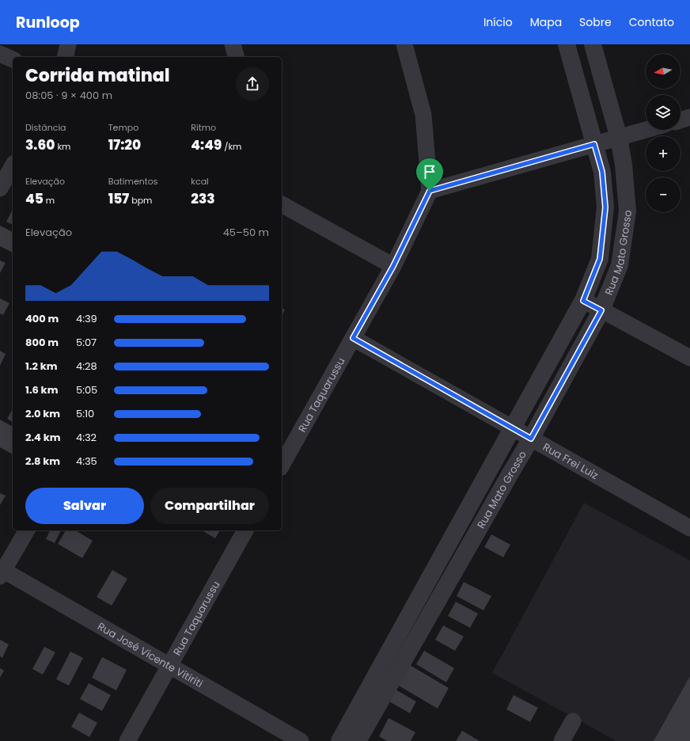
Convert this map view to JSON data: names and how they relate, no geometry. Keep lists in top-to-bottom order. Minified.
{"streets":{"street":["Rua Mato Grosso","Rua Taquarussu","Rua Frei Luiz","Rua José Vicente Vitiriti"]},"crossings":[["Rua Mato Grosso","Rua Frei Luiz"],["Rua Taquarussu","Rua Frei Luiz"],["Rua Taquarussu","Rua José Vicente Vitiriti"]],"north":"left","page":{"header":"Runloop","nav":["Início","Mapa","Sobre","Contato"],"map_buttons":["+","−"],"heading":["Corrida matinal","08:05 · 9 × 400 m"],"stats":[["Distância","3.60 km"],["Tempo","17:20"],["Ritmo","4:49 /km"],["Elevação","45 m"],["Batimentos","157 bpm"],["kcal","233"]],"chart":["Elevação","45–50 m"],"list":[{"name":"400 m","note":"4:39"},{"name":"800 m","note":"5:07"},{"name":"1.2 km","note":"4:28"},{"name":"1.6 km","note":"5:05"},{"name":"2.0 km","note":"5:10"},{"name":"2.4 km","note":"4:32"},{"name":"2.8 km","note":"4:35"}],"buttons":["Salvar","Compartilhar"]}}
